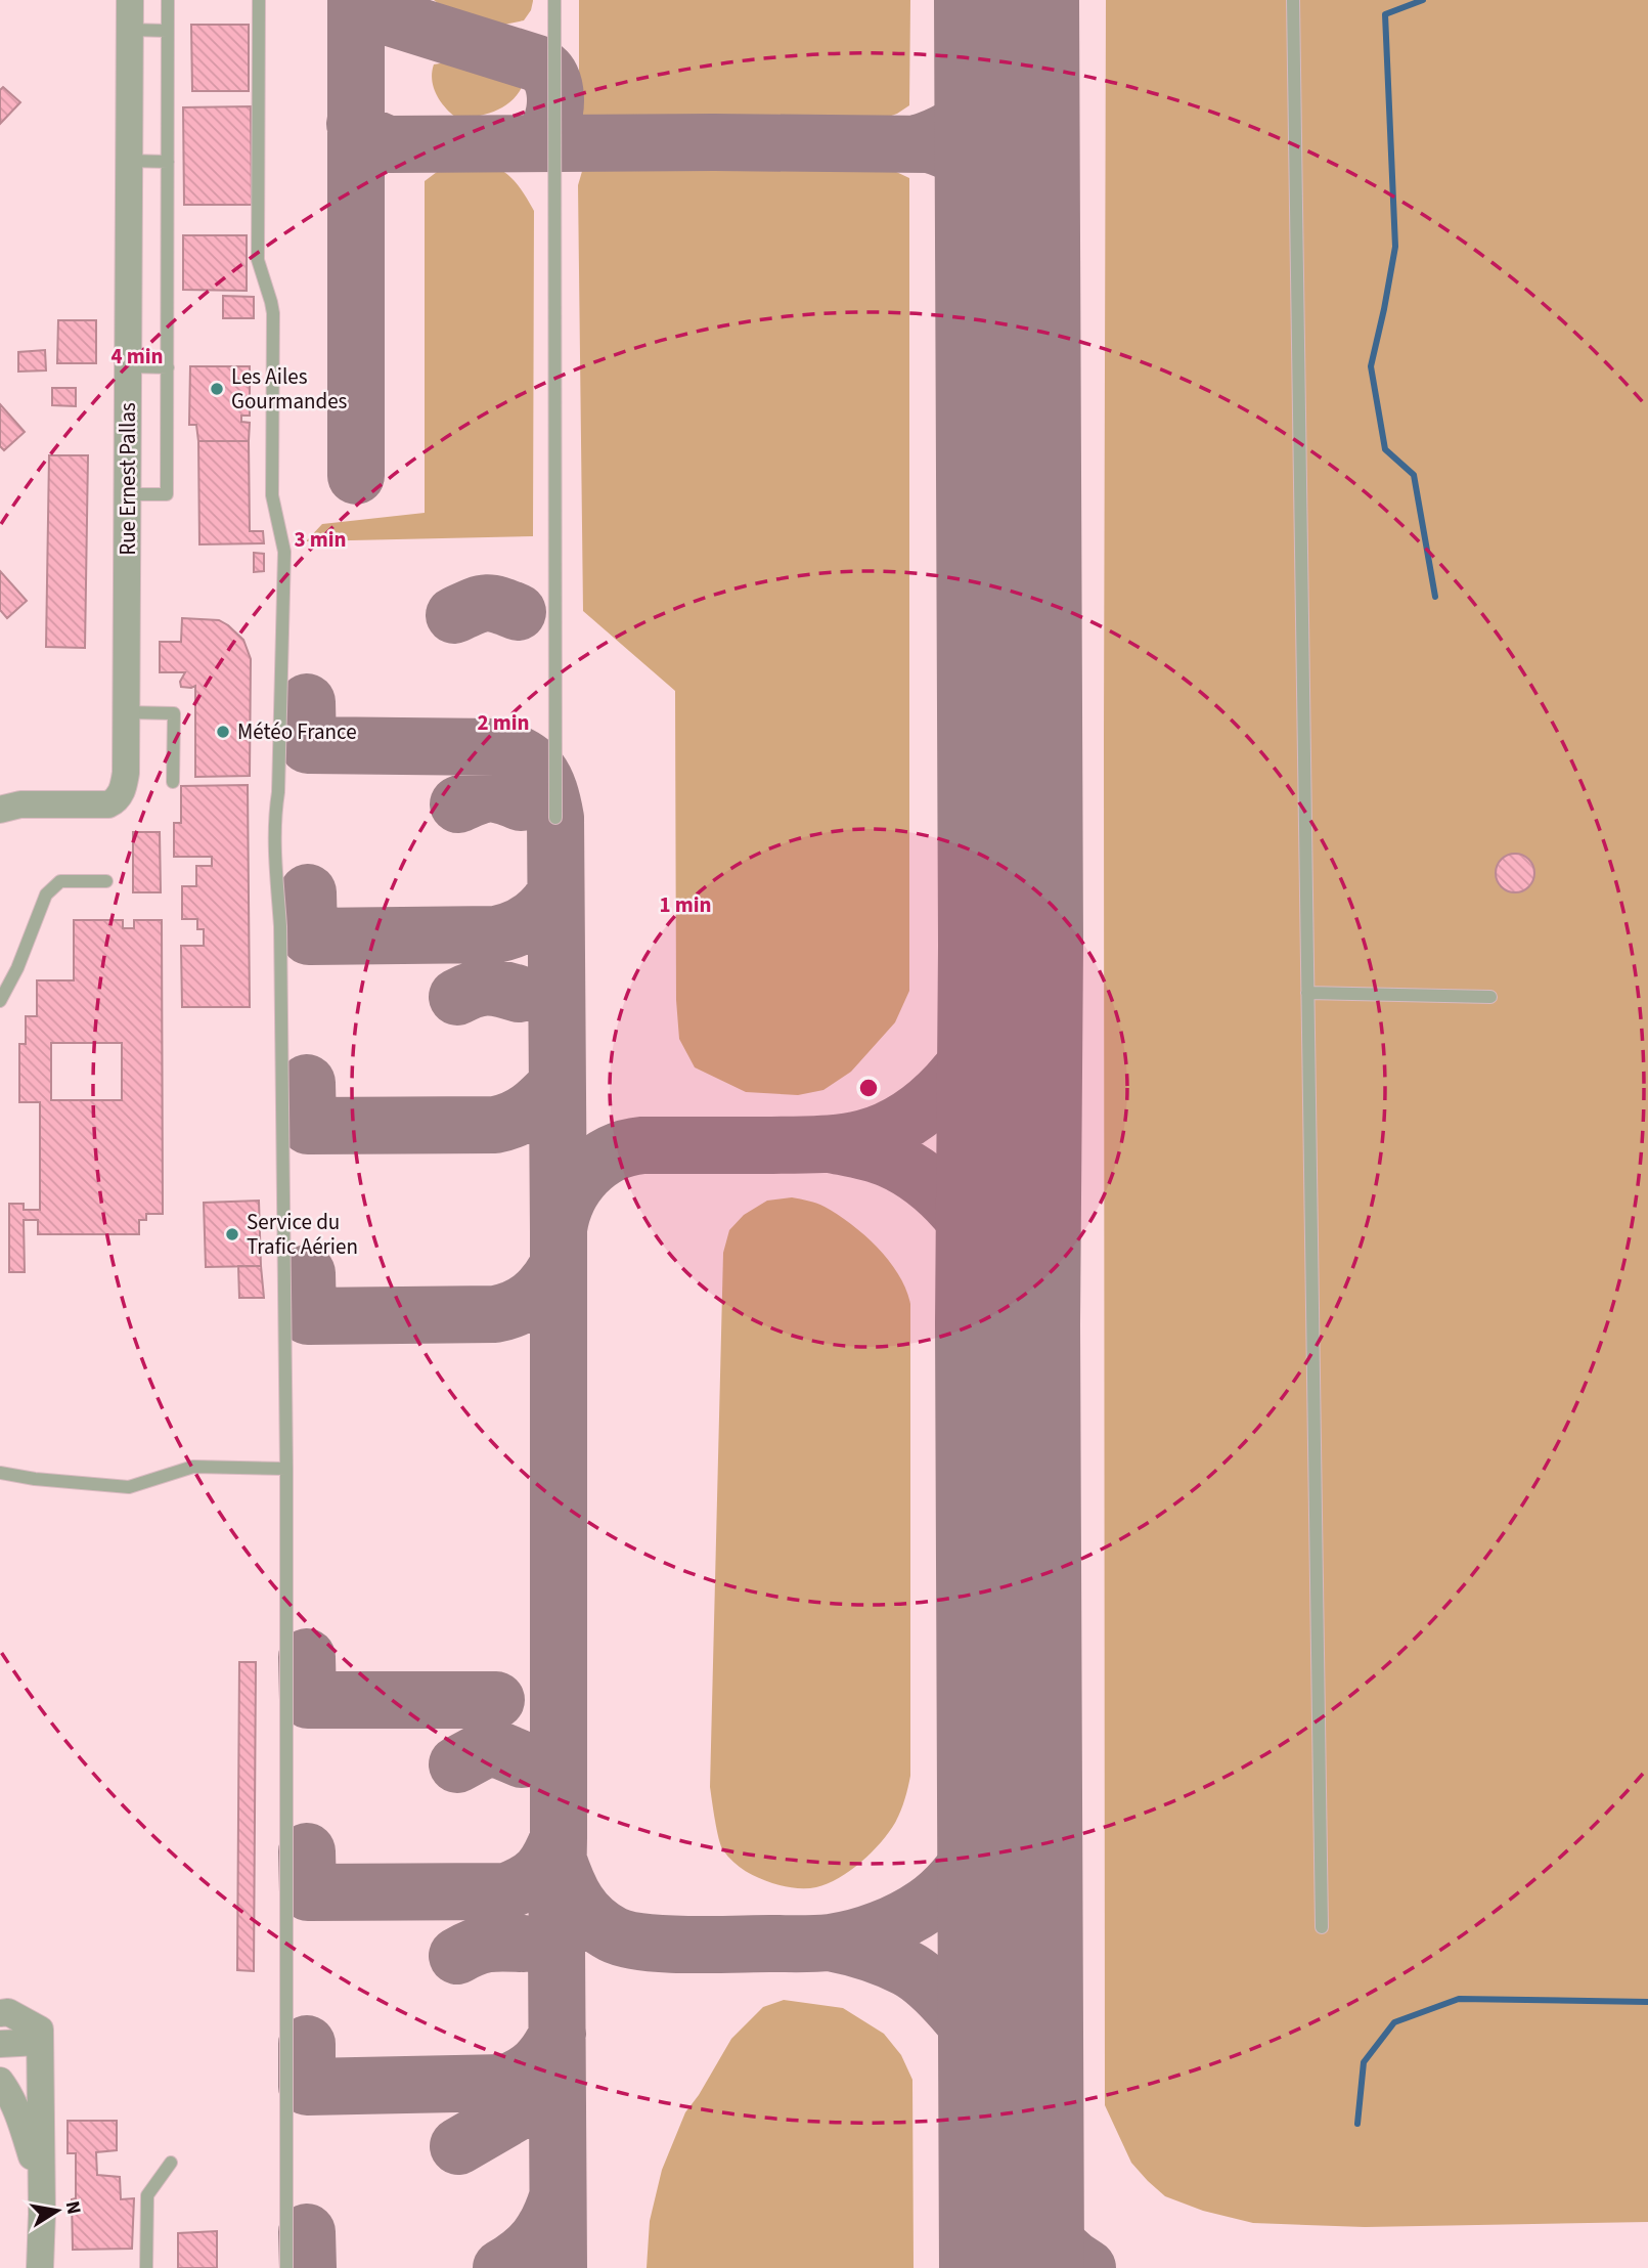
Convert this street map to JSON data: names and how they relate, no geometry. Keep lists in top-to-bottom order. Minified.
{"streets":{"street":["Rue Ernest Pallas"]},"places":["Les Ailes Gourmandes","Météo France","Service du Trafic Aérien"],"north":"right","rings":["4 min","3 min","2 min","1 min"]}
